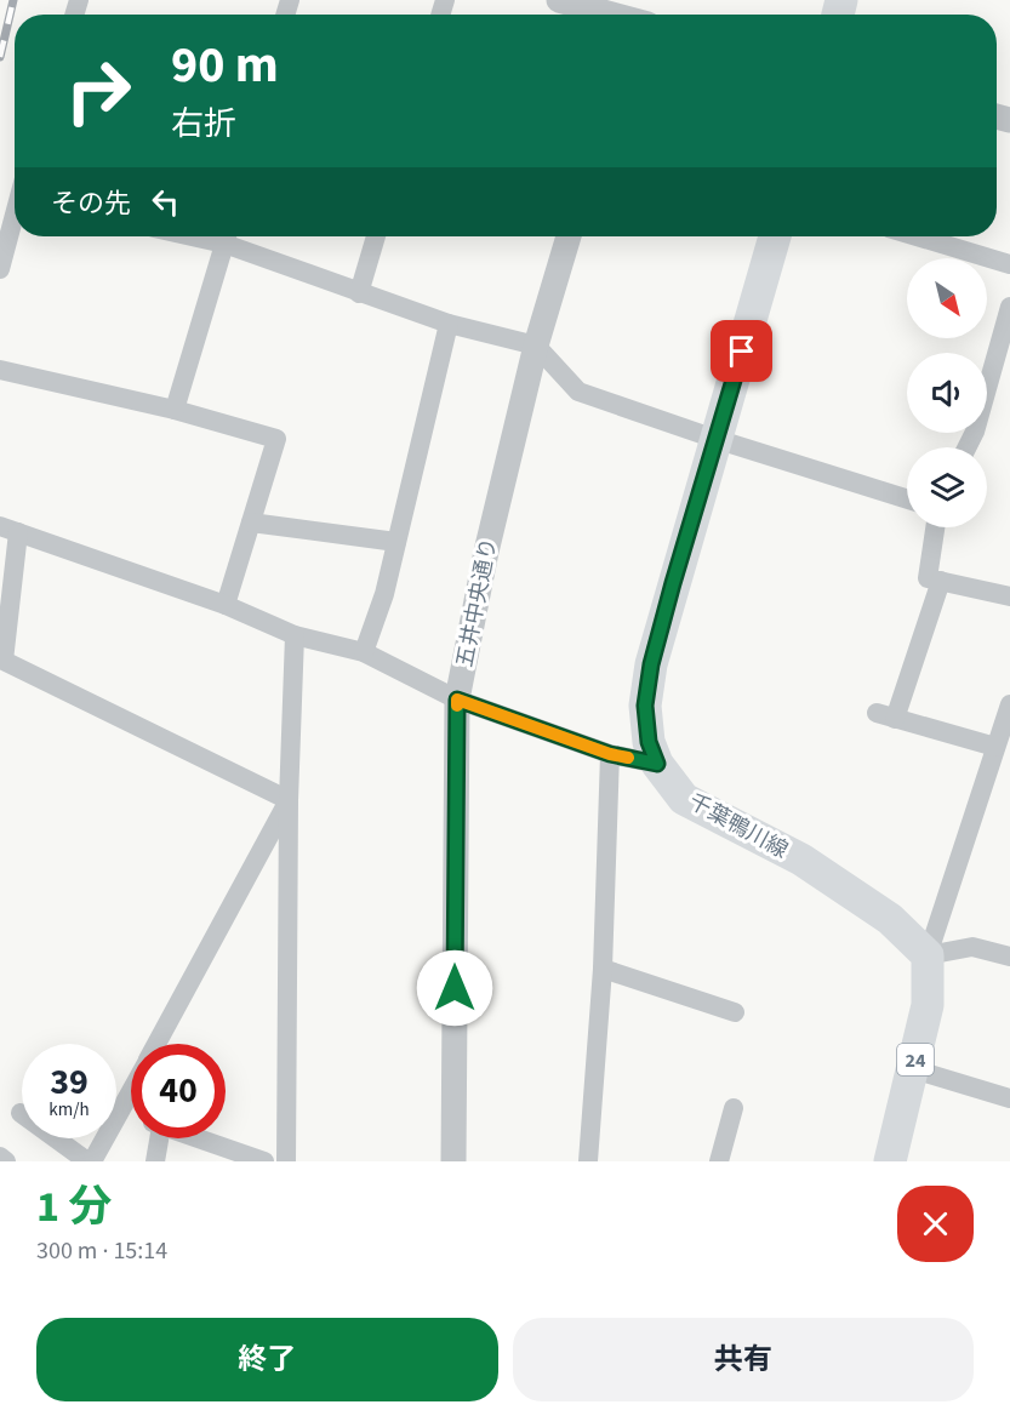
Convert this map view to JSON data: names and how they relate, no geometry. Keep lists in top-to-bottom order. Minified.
{"streets":{"main road":["千葉鴨川線","24"],"street":["五井中央通り"]},"crossings":[["千葉鴨川線","24"]],"north":"bottom right","page":{"turn":["90 m","右折"],"then":"その先","speed":"39 km/h","limit":"40","heading":["1 分","300 m · 15:14"],"buttons":["終了","共有"]}}
